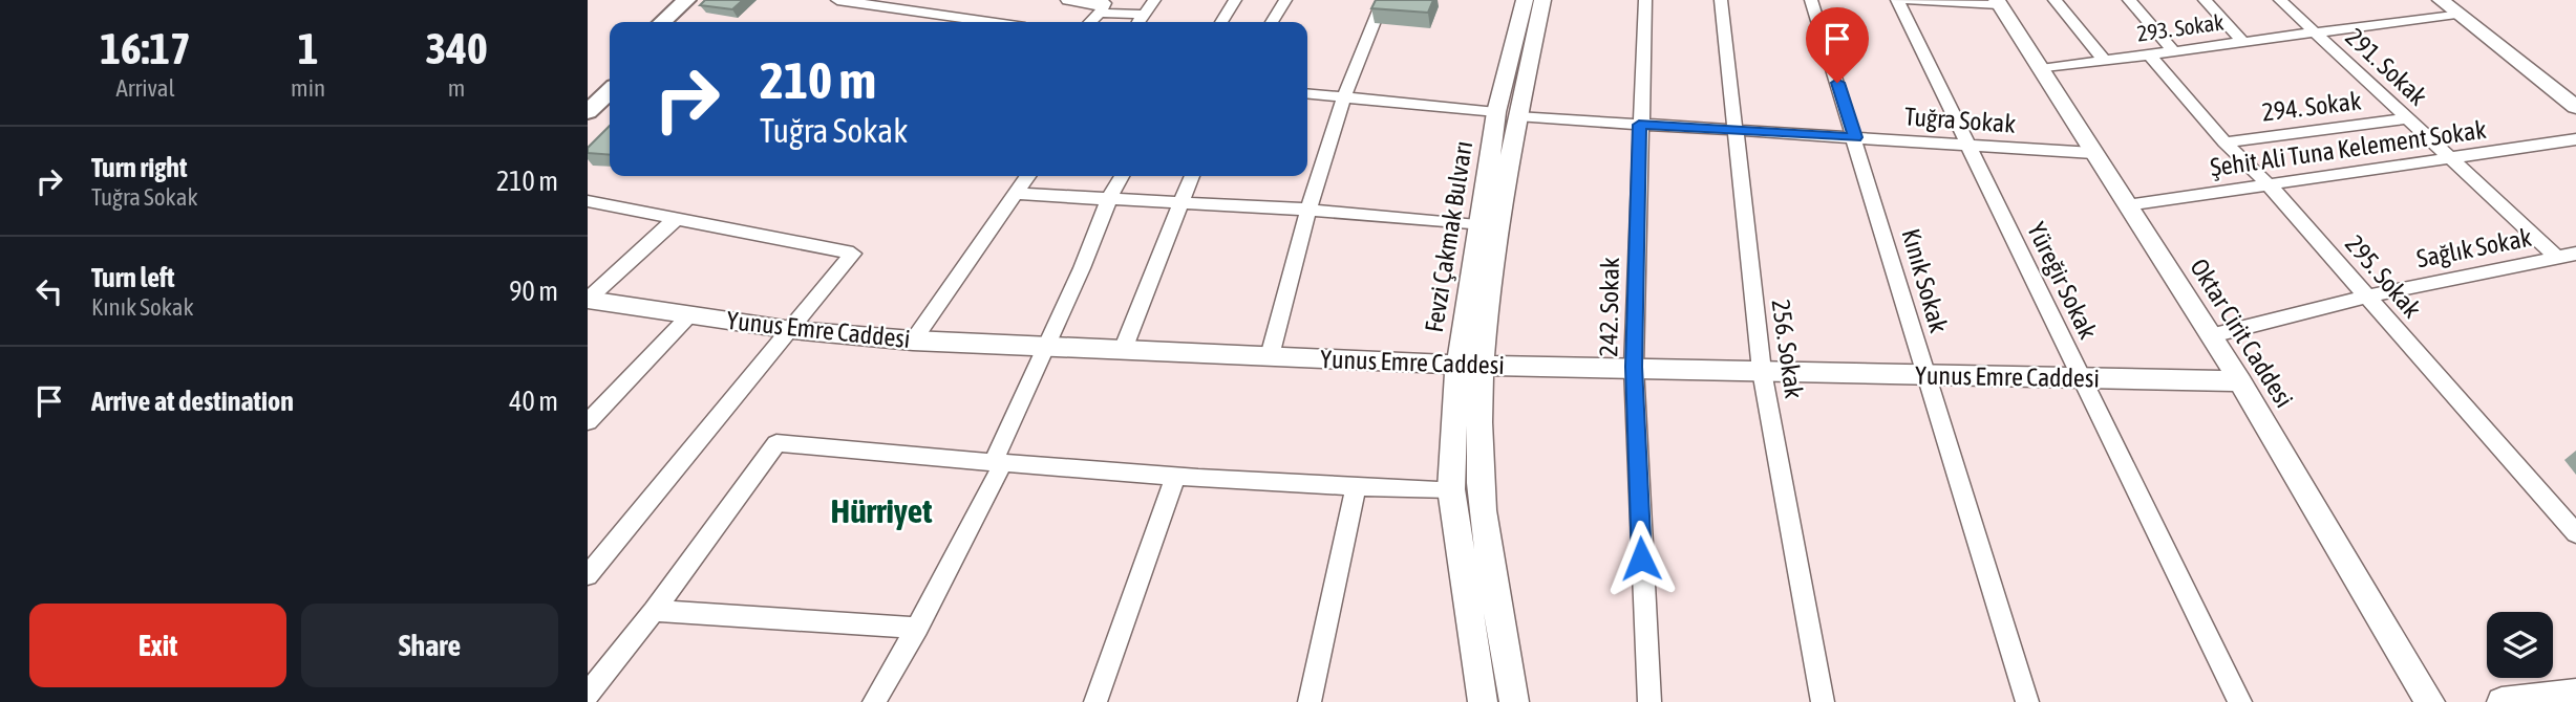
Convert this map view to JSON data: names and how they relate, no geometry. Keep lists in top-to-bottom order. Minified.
{"streets":{"street":["293. Sokak","291. Sokak","294. Sokak","Tuğra Sokak","Şehit Ali Tuna Kelement Sokak","Fevzi Çakmak Bulvarı","Sağlık Sokak","295. Sokak","Kınık Sokak","Yüreğir Sokak","242. Sokak","Yunus Emre Caddesi","Oktar Cirit Caddesi","256. Sokak"]},"crossings":[["293. Sokak","291. Sokak"],["293. Sokak","295. Sokak"],["293. Sokak","Oktar Cirit Caddesi"],["291. Sokak","294. Sokak"],["291. Sokak","Şehit Ali Tuna Kelement Sokak"],["291. Sokak","Sağlık Sokak"],["294. Sokak","295. Sokak"],["Tuğra Sokak","Fevzi Çakmak Bulvarı"],["Tuğra Sokak","Kınık Sokak"],["Tuğra Sokak","Yüreğir Sokak"],["Tuğra Sokak","242. Sokak"],["Tuğra Sokak","Oktar Cirit Caddesi"],["Tuğra Sokak","256. Sokak"],["Şehit Ali Tuna Kelement Sokak","295. Sokak"],["Şehit Ali Tuna Kelement Sokak","Oktar Cirit Caddesi"],["Fevzi Çakmak Bulvarı","Yunus Emre Caddesi"],["Sağlık Sokak","295. Sokak"],["Sağlık Sokak","Oktar Cirit Caddesi"],["Kınık Sokak","Yunus Emre Caddesi"],["Yüreğir Sokak","Yunus Emre Caddesi"],["242. Sokak","Yunus Emre Caddesi"],["Yunus Emre Caddesi","Oktar Cirit Caddesi"],["Yunus Emre Caddesi","256. Sokak"]],"districts":["Hürriyet"],"page":{"eta":["16:17","Arrival","1","min","340","m"],"turn":["210 m","Tuğra Sokak"],"list":[{"name":"Turn right","note":"Tuğra Sokak","value":"210 m"},{"name":"Turn left","note":"Kınık Sokak","value":"90 m"},{"name":"Arrive at destination","value":"40 m"}],"buttons":["Exit","Share"]}}
